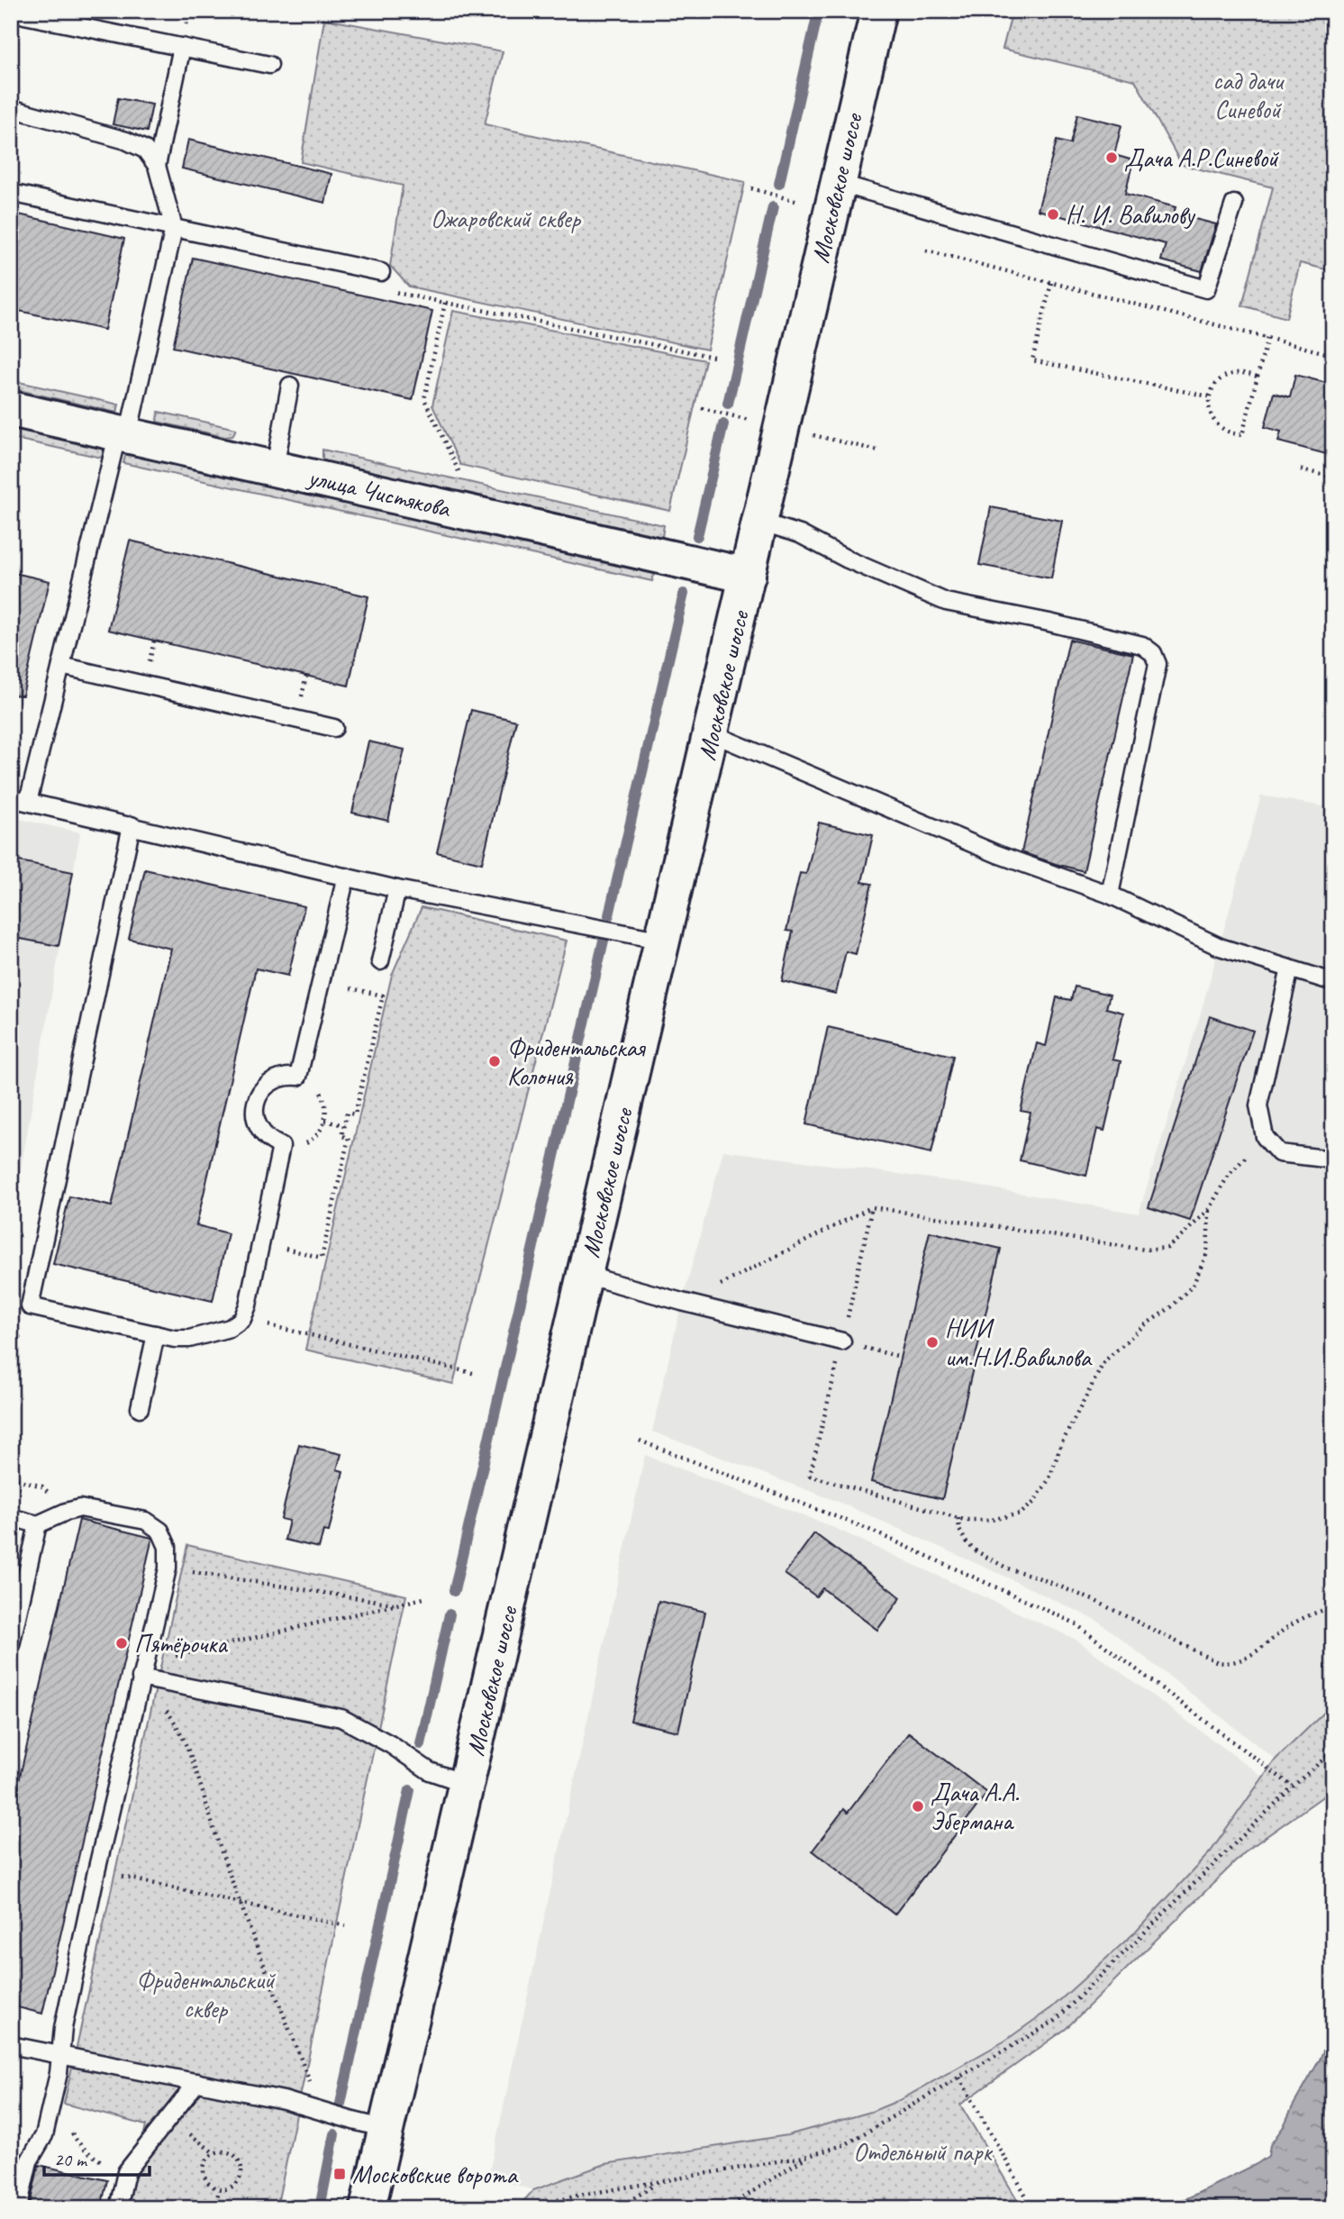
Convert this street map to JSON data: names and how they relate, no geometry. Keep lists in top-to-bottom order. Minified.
{"streets":{"main road":["Московское шоссе","улица Чистякова"]},"crossings":[["Московское шоссе","улица Чистякова"]],"parks":["сад дачи Синевой","Ожаровский сквер","Фридентальский сквер","Отдельный парк"],"places":{"other":["Дача А.Р.Синевой","Н. И. Вавилову","Фридентальская Колония","НИИ им.Н.И.Вавилова","Пятёрочка","Дача А.А. Эбермана"],"transit":["Московские ворота"]},"scale_bar":"20 m"}
